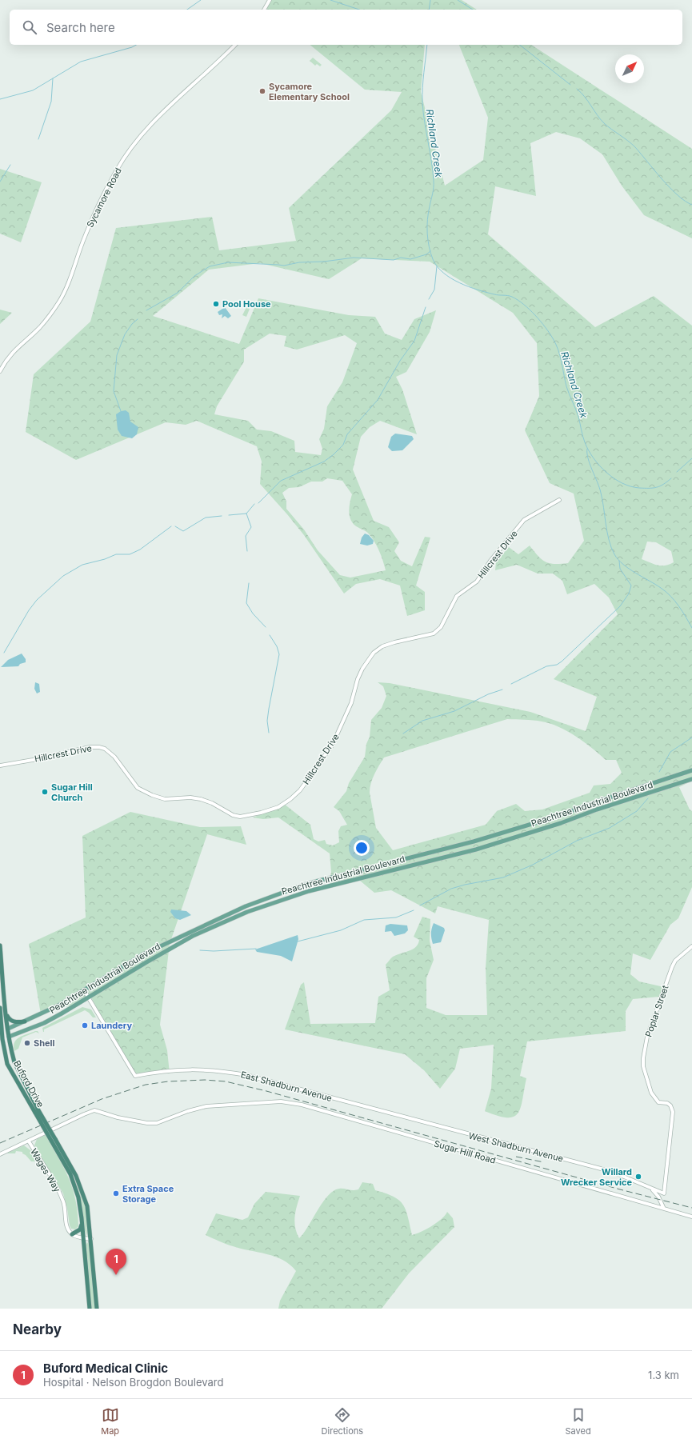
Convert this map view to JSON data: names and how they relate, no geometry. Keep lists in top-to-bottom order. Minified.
{"streets":{"highway":["Peachtree Industrial Boulevard","Buford Drive"],"street":["Sycamore Road","Hillcrest Drive","Poplar Street","East Shadburn Avenue","West Shadburn Avenue","Sugar Hill Road","Wages Way"]},"crossings":[["Peachtree Industrial Boulevard","Buford Drive"],["Peachtree Industrial Boulevard","East Shadburn Avenue"],["Poplar Street","West Shadburn Avenue"],["East Shadburn Avenue","West Shadburn Avenue"],["Sugar Hill Road","Wages Way"]],"water":["Richland Creek"],"places":["Sycamore Elementary School","Pool House","Sugar Hill Church","Laundery","Shell","Willard Wrecker Service","Extra Space Storage"],"north":"top right","page":{"search":"Search here","pins":"1","heading":"Nearby","list":[{"mark":"1","name":"Buford Medical Clinic","note":"Hospital · Nelson Brogdon Boulevard","value":"1.3 km"}],"nav":["Map","Directions","Saved"]}}
